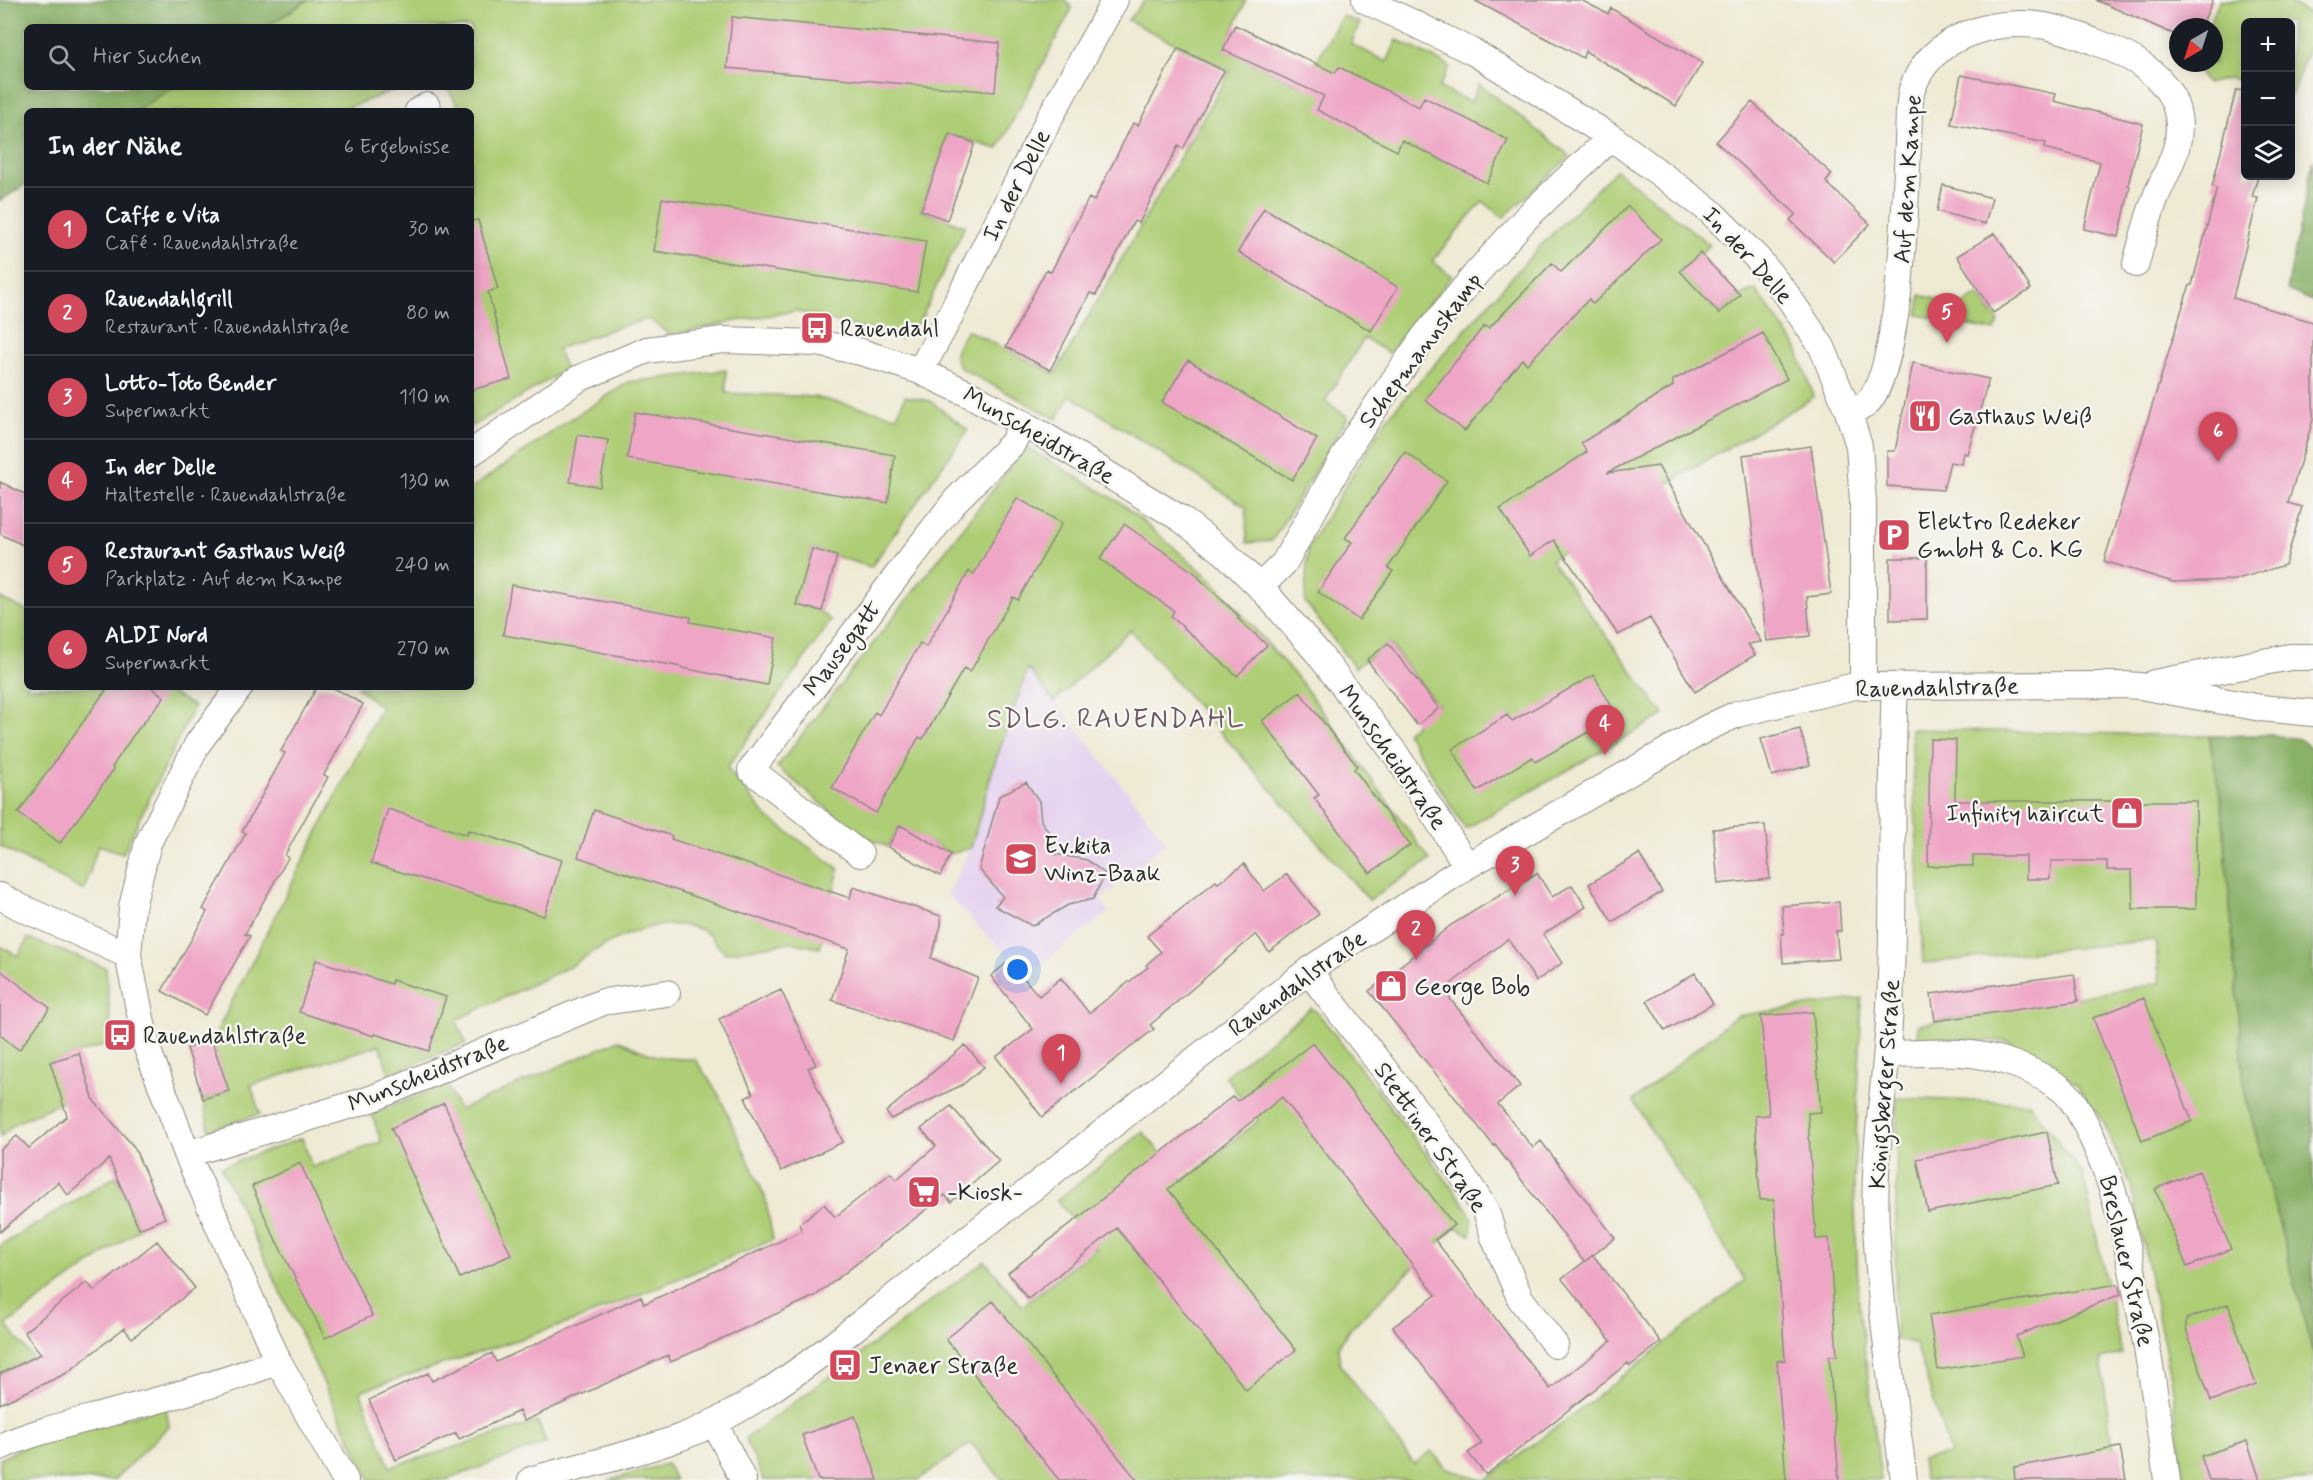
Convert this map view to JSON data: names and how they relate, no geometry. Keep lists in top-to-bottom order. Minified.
{"streets":{"street":["Auf dem Kampe","In der Delle","Schepmannskamp","Munscheidstraße","Mausegatt","Rauendahlstraße","Königsberger Straße","Stettiner Straße","Breslauer Straße"]},"crossings":[["Auf dem Kampe","In der Delle"],["In der Delle","Schepmannskamp"],["In der Delle","Munscheidstraße"],["In der Delle","Rauendahlstraße"],["Schepmannskamp","Munscheidstraße"],["Munscheidstraße","Mausegatt"],["Munscheidstraße","Rauendahlstraße"],["Rauendahlstraße","Königsberger Straße"],["Rauendahlstraße","Stettiner Straße"],["Königsberger Straße","Breslauer Straße"]],"districts":["SDLG. RAUENDAHL"],"places":{"bus stop":["Rauendahl","Rauendahlstraße","Jenaer Straße"],"restaurant":["Gasthaus Weiß"],"parking":["Elektro Redeker GmbH & Co. KG"],"shop":["Infinity haircut","George Bob"],"school or university":["Ev.kita Winz-Baak"],"supermarket":["-Kiosk-"]},"north":"bottom left","page":{"map_buttons":["+","−"],"search":"Hier suchen","heading":["In der Nähe","6 Ergebnisse"],"list":[{"mark":"1","name":"Caffe e Vita","note":"Café · Rauendahlstraße","value":"30 m"},{"mark":"2","name":"Rauendahlgrill","note":"Restaurant · Rauendahlstraße","value":"80 m"},{"mark":"3","name":"Lotto-Toto Bender","note":"Supermarkt","value":"110 m"},{"mark":"4","name":"In der Delle","note":"Haltestelle · Rauendahlstraße","value":"130 m"},{"mark":"5","name":"Restaurant Gasthaus Weiß","note":"Parkplatz · Auf dem Kampe","value":"240 m"},{"mark":"6","name":"ALDI Nord","note":"Supermarkt","value":"270 m"}],"pins":["5","6","4","3","2","1"]}}
